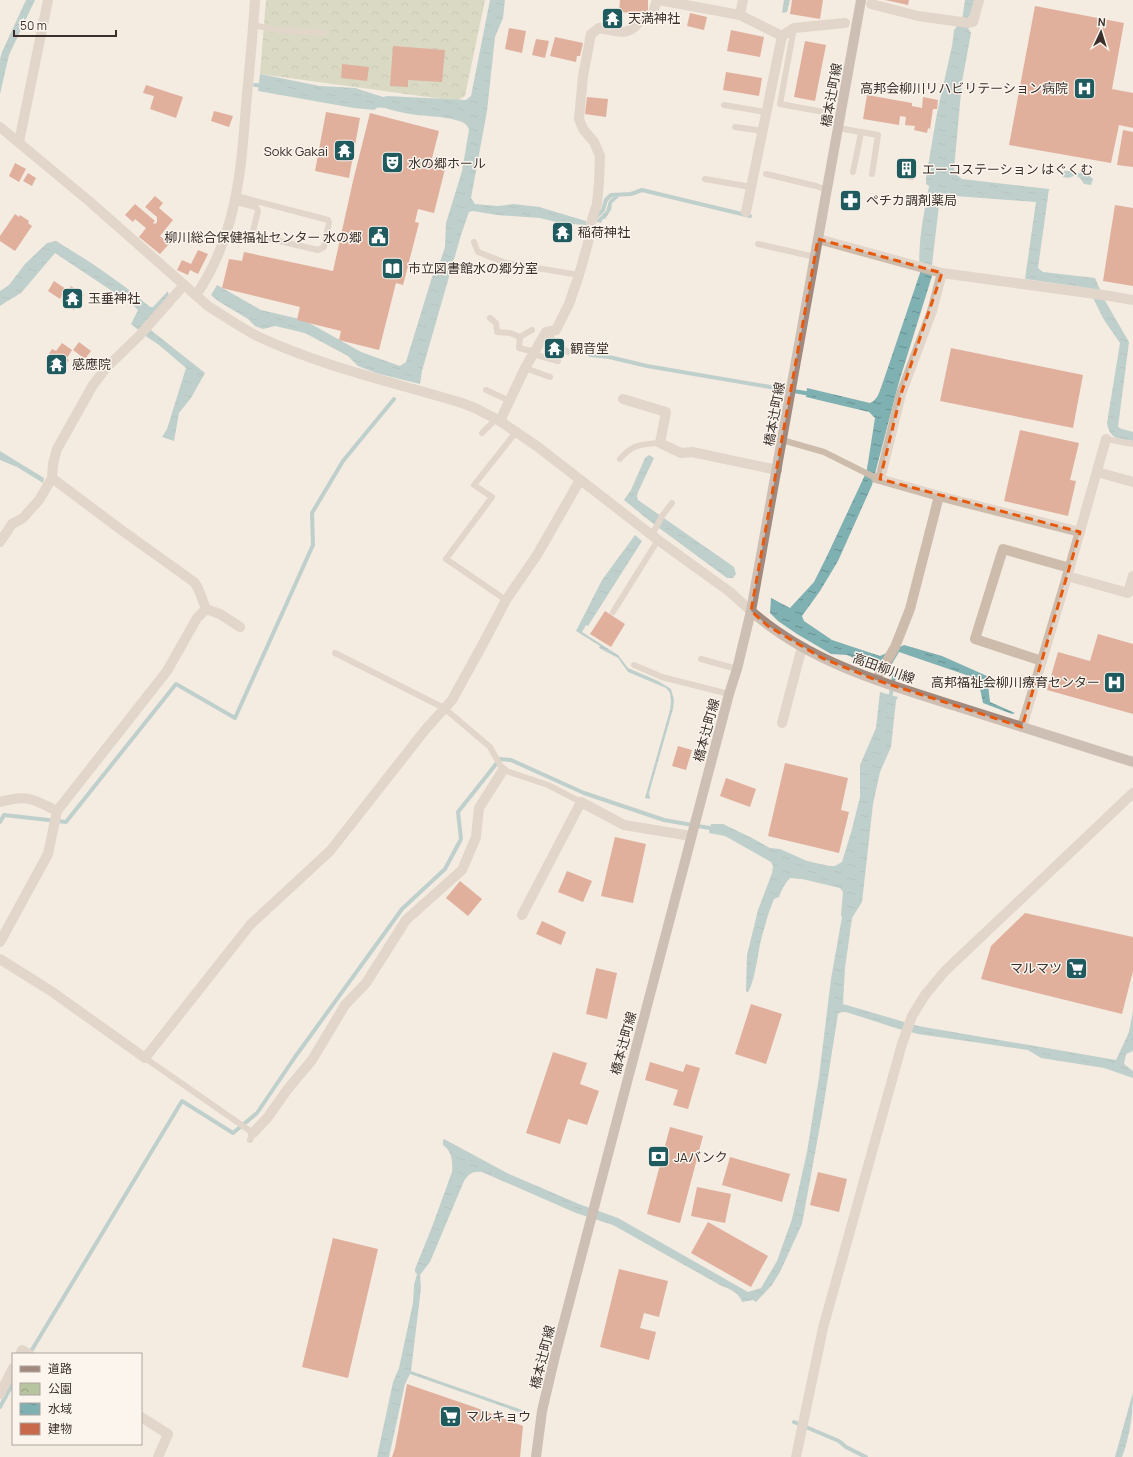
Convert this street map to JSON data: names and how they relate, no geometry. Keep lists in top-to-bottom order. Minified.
{"streets":{"main road":["橋本辻町線","高田柳川線"]},"crossings":[["橋本辻町線","高田柳川線"]],"places":{"temple":["天満神社","Sokk Gakai","稲荷神社","玉垂神社","観音堂","感應院"],"hospital":["高邦会柳川リハビリテーション病院","高邦福祉会柳川療育センター"],"theatre":["水の郷ホール"],"building":["エーコステーション はぐくむ"],"pharmacy":["ペチカ調剤薬局"],"public building":["柳川総合保健福祉センター 水の郷"],"library":["市立図書館水の郷分室"],"supermarket":["マルマツ","マルキョウ"],"bank":["JAバンク"]},"legend":["道路","公園","水域","建物"],"scale_bar":"50 m","north":"top"}
